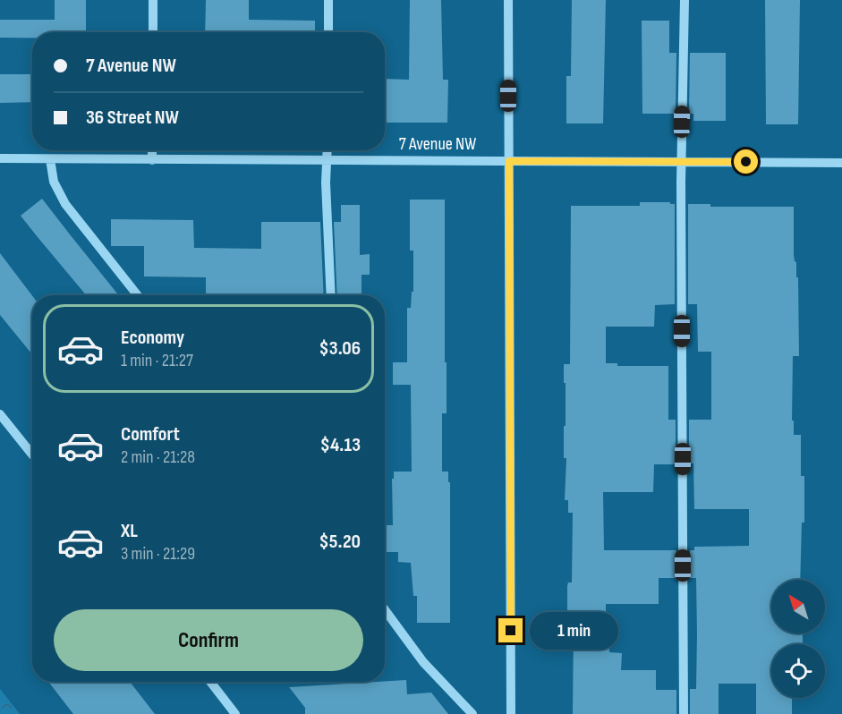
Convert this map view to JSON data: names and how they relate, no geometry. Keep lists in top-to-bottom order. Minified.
{"streets":{"street":["7 Avenue NW"]},"north":"top left","page":{"banner":["7 Avenue NW","36 Street NW"],"list":[{"name":"Economy","note":"1 min · 21:27","value":"$3.06"},{"name":"Comfort","note":"2 min · 21:28","value":"$4.13"},{"name":"XL","note":"3 min · 21:29","value":"$5.20"}],"buttons":"Confirm","bubble":"1 min"}}
